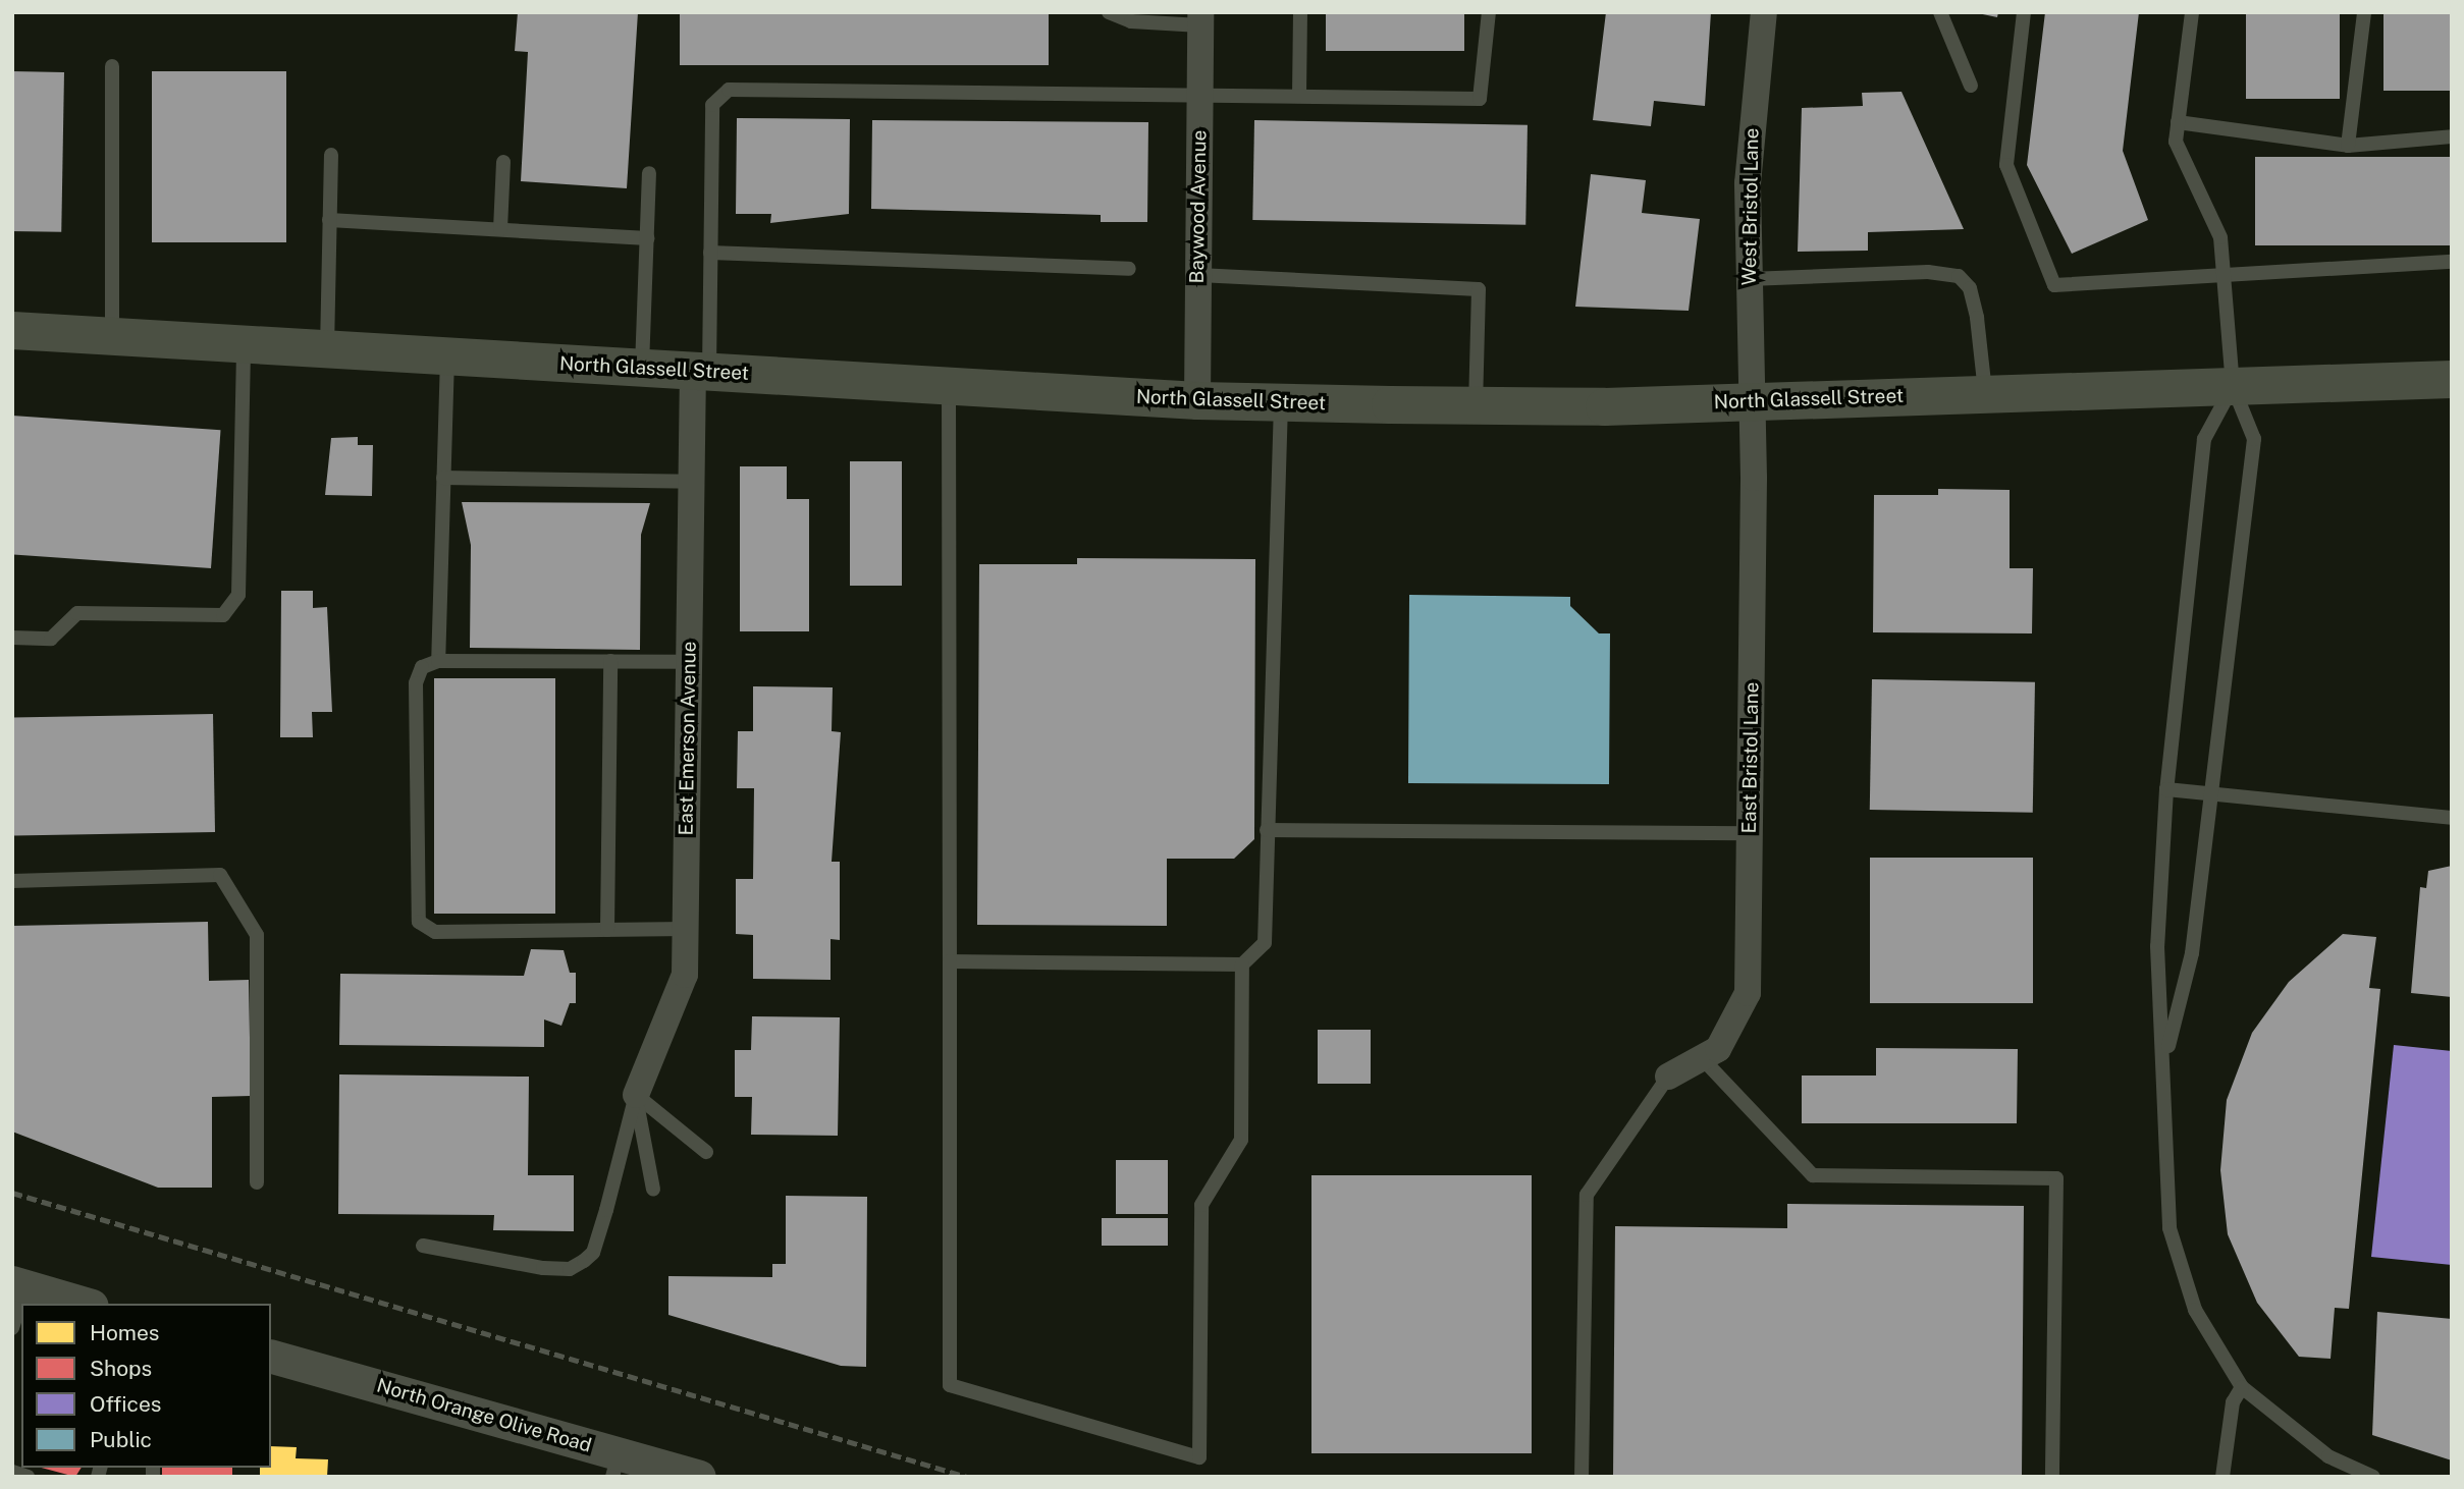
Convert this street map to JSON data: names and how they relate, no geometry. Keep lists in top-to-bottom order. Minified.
{"streets":{"main road":["North Glassell Street"],"street":["Baywood Avenue","West Bristol Lane","East Emerson Avenue","East Bristol Lane","North Orange Olive Road"]},"crossings":[["Baywood Avenue","North Glassell Street"],["West Bristol Lane","North Glassell Street"],["West Bristol Lane","East Bristol Lane"],["North Glassell Street","East Emerson Avenue"],["North Glassell Street","East Bristol Lane"]],"legend":["Homes","Shops","Offices","Public"]}
